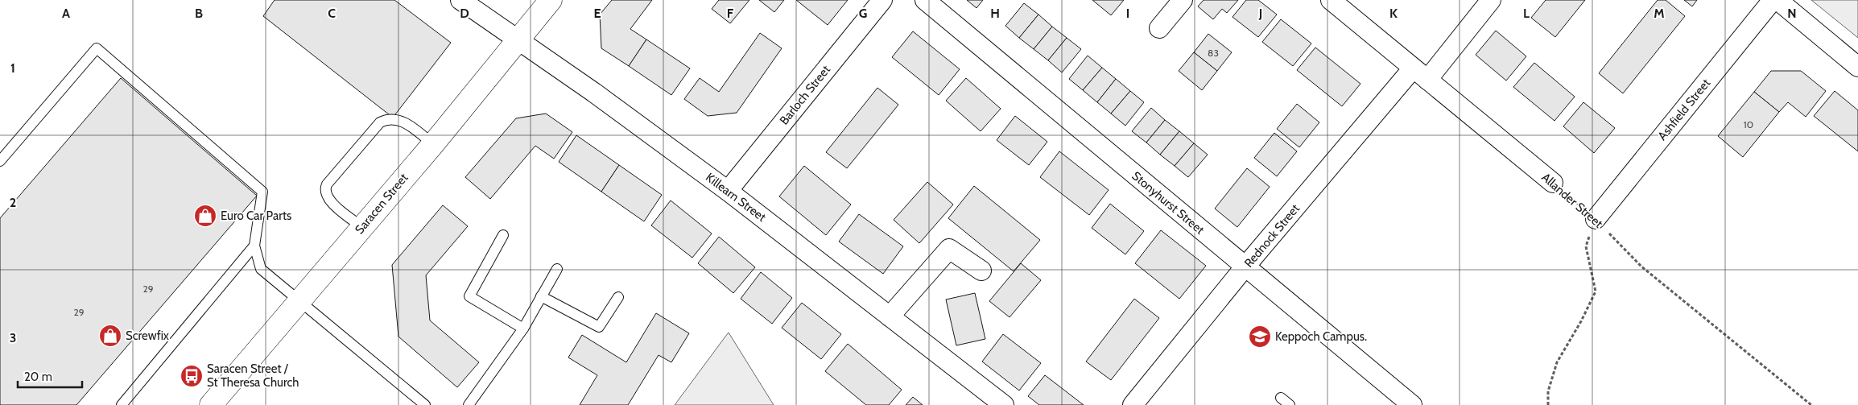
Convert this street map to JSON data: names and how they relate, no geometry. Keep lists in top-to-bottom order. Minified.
{"streets":{"main road":["Saracen Street"],"street":["Barloch Street","Ashfield Street","Killearn Street","Allander Street","Stonyhurst Street","Rednock Street"]},"crossings":[["Barloch Street","Killearn Street"],["Ashfield Street","Allander Street"],["Killearn Street","Saracen Street"],["Allander Street","Rednock Street"],["Stonyhurst Street","Rednock Street"]],"places":{"shop":["Euro Car Parts","Screwfix"],"school or university":["Keppoch Campus."],"bus stop":["Saracen Street / St Theresa Church"]},"house_numbers":["83","10","29","29"],"scale_bar":"20 m","grid":{"columns":["A","B","C","D","E","F","G","H","I","J","K","L","M","N"],"rows":["1","2","3"]}}
